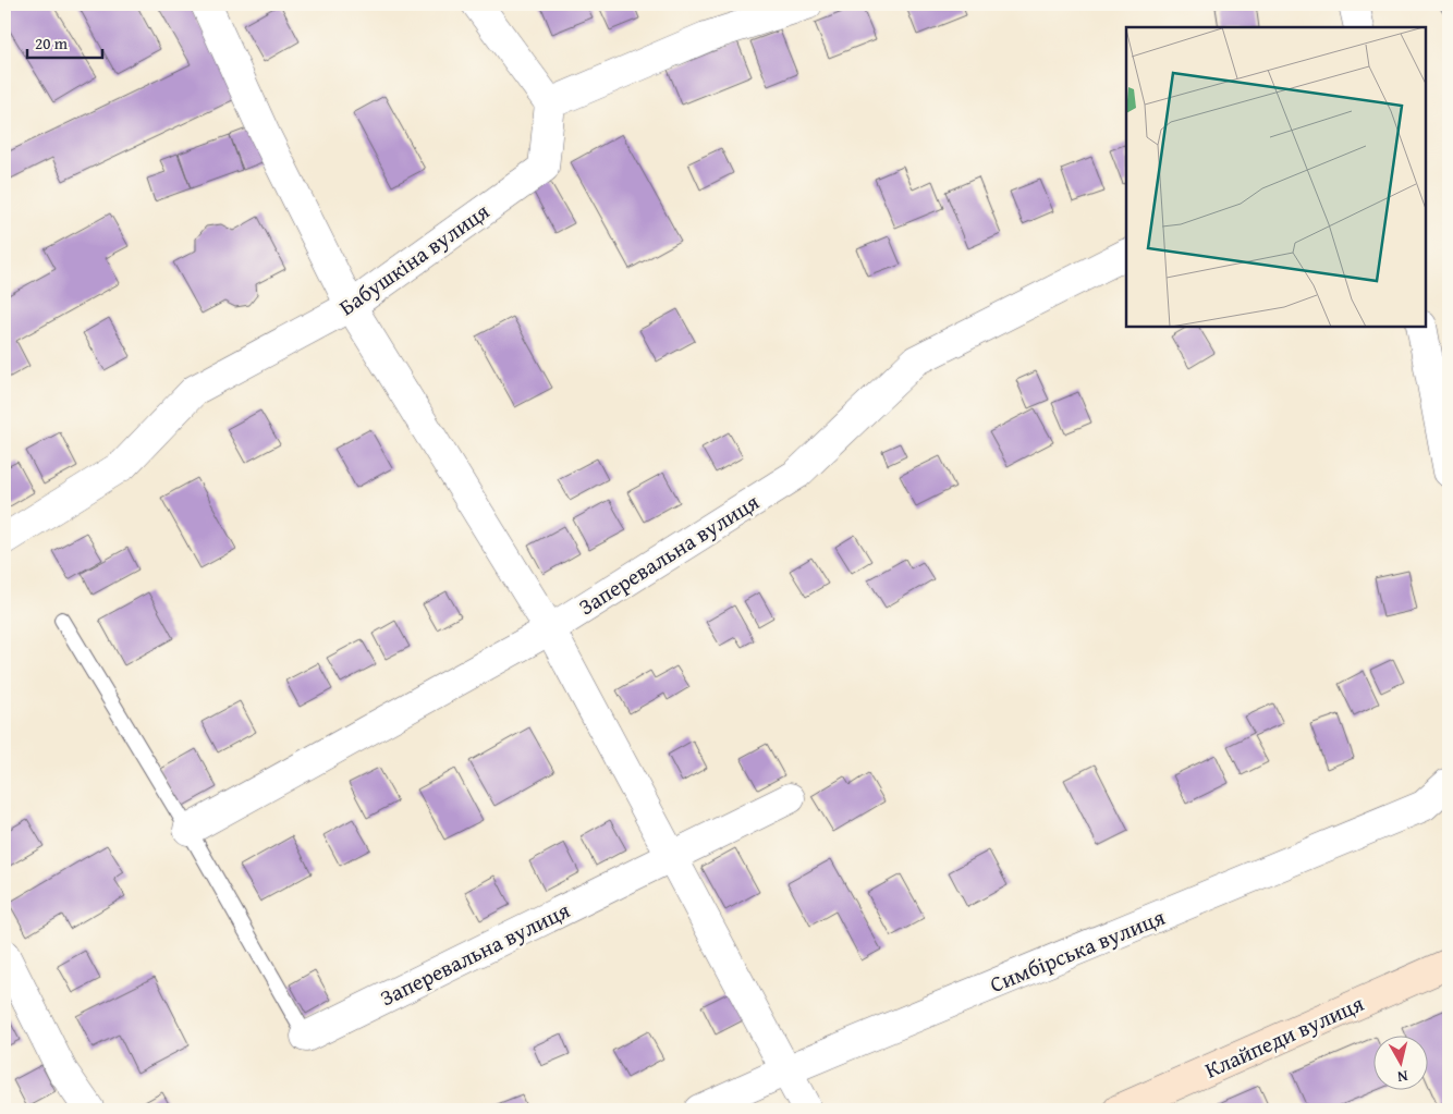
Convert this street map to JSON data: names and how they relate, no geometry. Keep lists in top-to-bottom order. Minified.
{"streets":{"street":["Бабушкіна вулиця","Заперевальна вулиця","Симбірська вулиця","Клайпеди вулиця"]},"scale_bar":"20 m","north":"bottom"}
